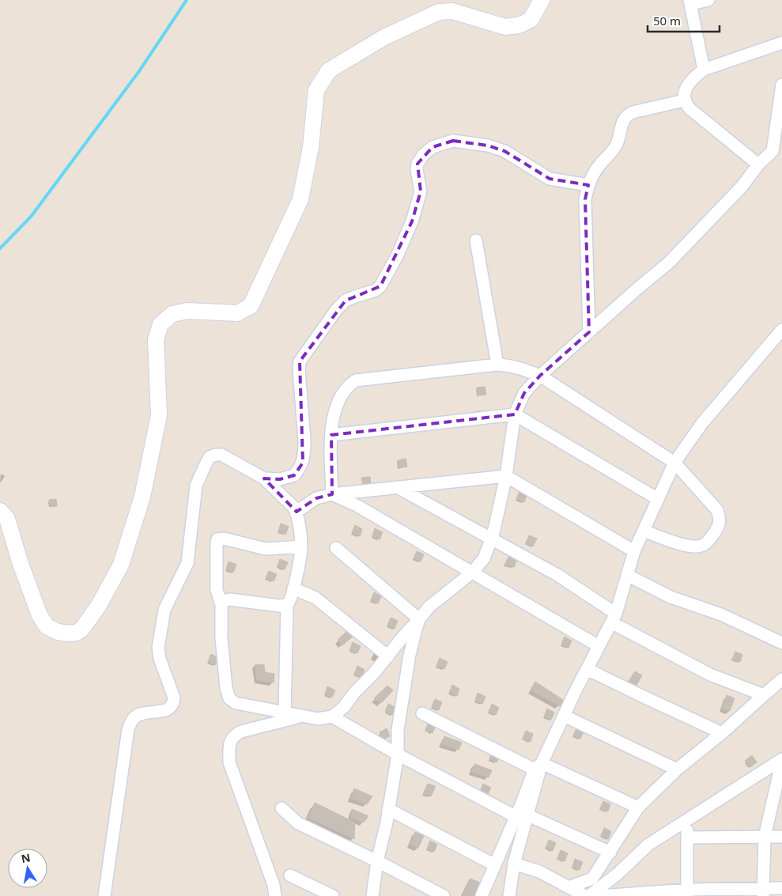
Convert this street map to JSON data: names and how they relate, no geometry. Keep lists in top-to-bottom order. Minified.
{"scale_bar":"50 m","north":"top"}
